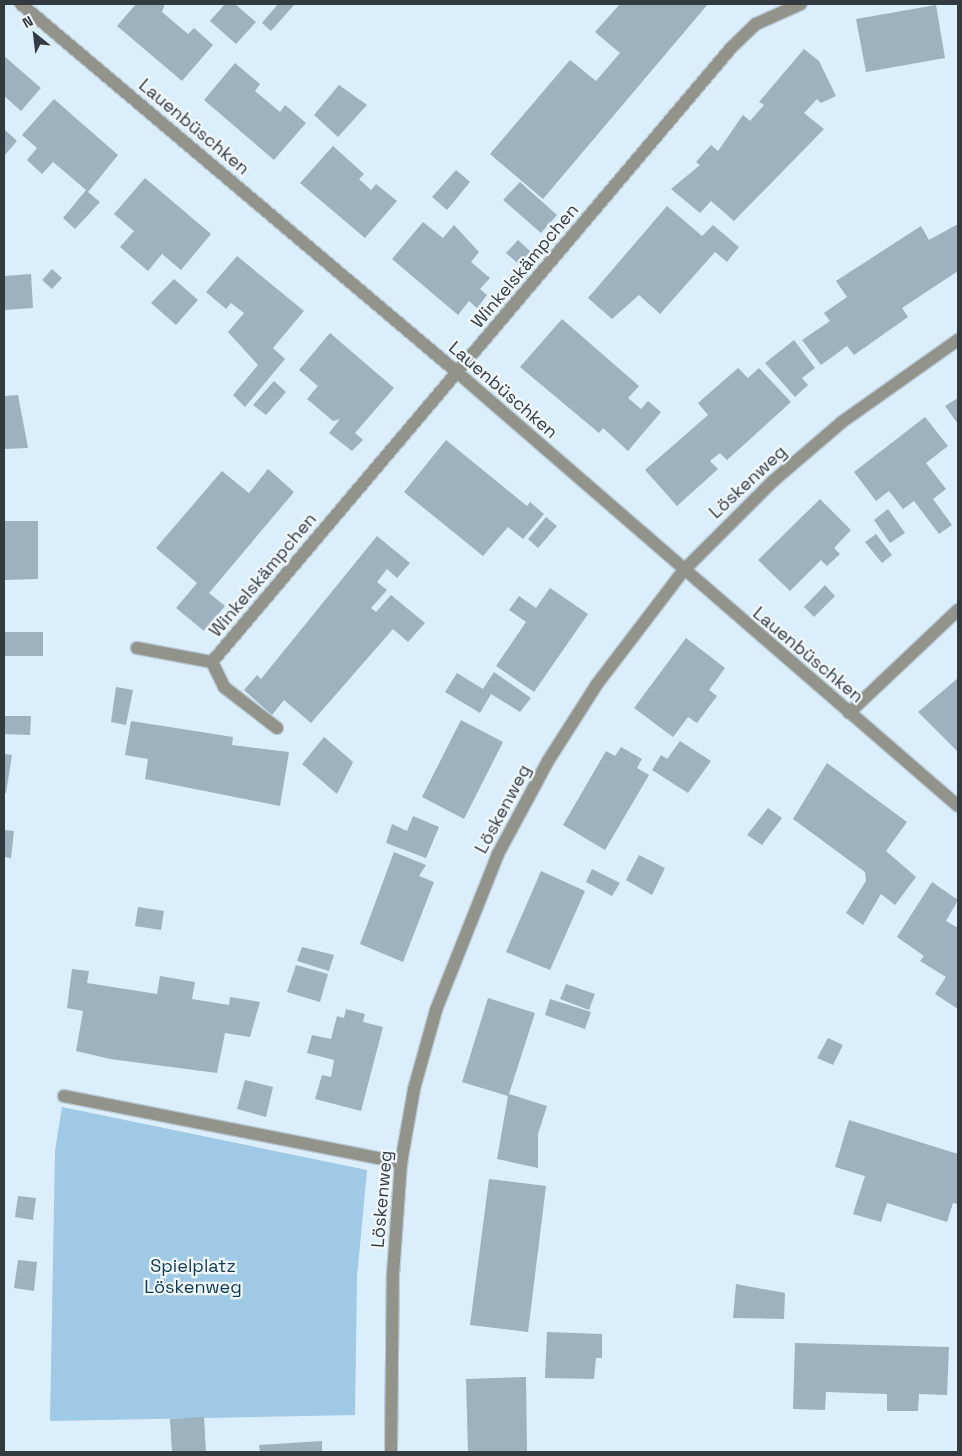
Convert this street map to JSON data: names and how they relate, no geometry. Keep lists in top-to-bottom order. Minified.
{"streets":{"street":["Lauenbüschken","Winkelskämpchen","Löskenweg"]},"crossings":[["Lauenbüschken","Winkelskämpchen"],["Lauenbüschken","Löskenweg"]],"parks":["Spielplatz Löskenweg"],"north":"top left"}
